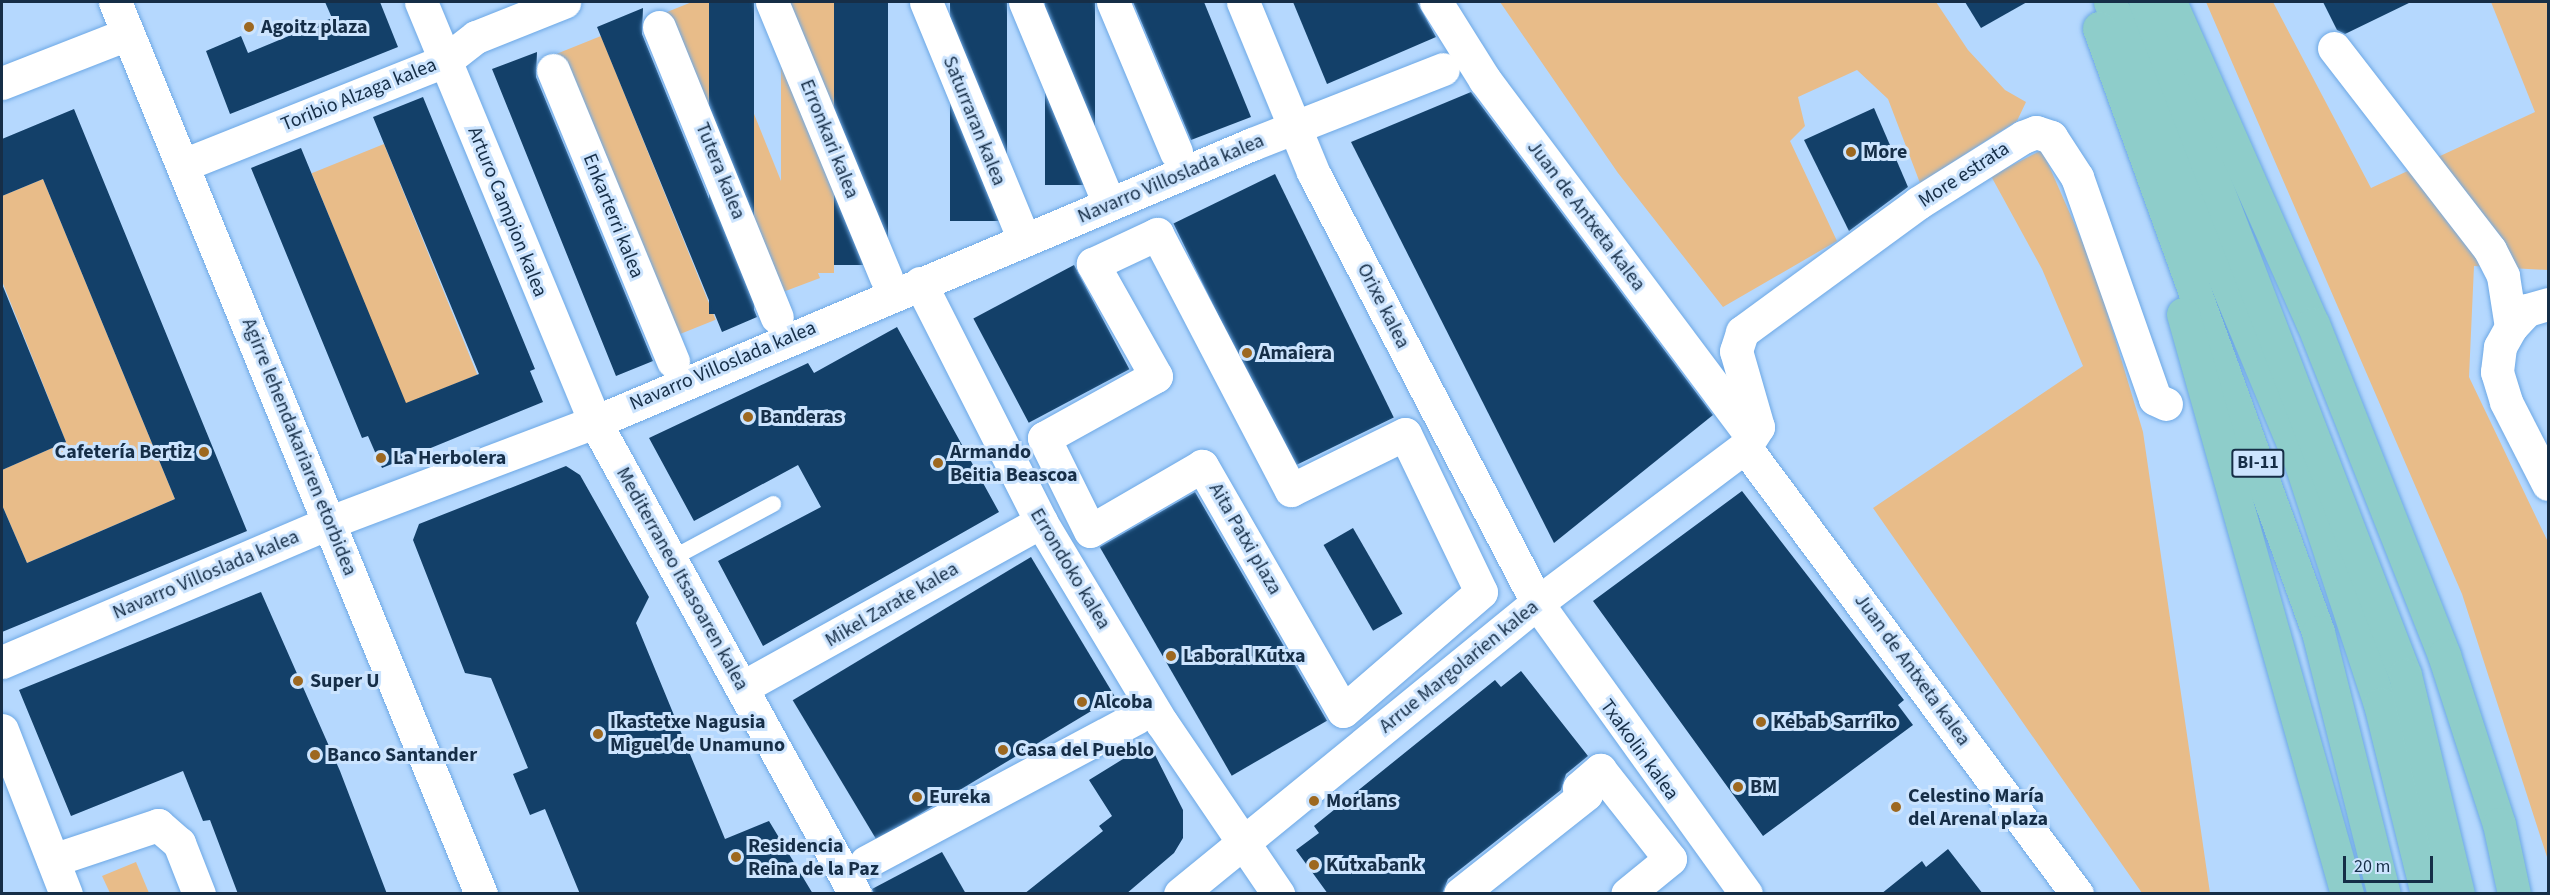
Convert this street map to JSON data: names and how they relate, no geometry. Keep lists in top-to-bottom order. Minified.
{"streets":{"main road":["BI-11"],"street":["Toribio Alzaga kalea","Saturraran kalea","Erronkari kalea","Tutera kalea","More estrata","Navarro Villoslada kalea","Arturo Campion kalea","Enkarterri kalea","Juan de Antxeta kalea","Orixe kalea","Agirre lehendakariaren etorbidea","Aita Patxi plaza","Errondoko kalea","Mediterraneo Itsasoaren kalea","Mikel Zarate kalea","Arrue Margolarien kalea","Txakolin kalea"]},"crossings":[["Toribio Alzaga kalea","Arturo Campion kalea"],["Toribio Alzaga kalea","Agirre lehendakariaren etorbidea"],["Saturraran kalea","Navarro Villoslada kalea"],["More estrata","Juan de Antxeta kalea"],["More estrata","Arrue Margolarien kalea"],["Navarro Villoslada kalea","Arturo Campion kalea"],["Navarro Villoslada kalea","Orixe kalea"],["Navarro Villoslada kalea","Agirre lehendakariaren etorbidea"],["Navarro Villoslada kalea","Errondoko kalea"],["Navarro Villoslada kalea","Mediterraneo Itsasoaren kalea"],["Arturo Campion kalea","Mediterraneo Itsasoaren kalea"],["Juan de Antxeta kalea","Arrue Margolarien kalea"],["Orixe kalea","Arrue Margolarien kalea"],["Orixe kalea","Txakolin kalea"],["Errondoko kalea","Mikel Zarate kalea"],["Errondoko kalea","Arrue Margolarien kalea"],["Mediterraneo Itsasoaren kalea","Mikel Zarate kalea"],["Arrue Margolarien kalea","Txakolin kalea"]],"places":["Agoitz plaza","More","Amaiera","Banderas","Cafetería Bertiz","La Herbolera","Armando Beitia Beascoa","Laboral Kutxa","Super U","Alcoba","Kebab Sarriko","Ikastetxe Nagusia Miguel de Unamuno","Casa del Pueblo","Banco Santander","BM","Eureka","Morlans","Celestino María del Arenal plaza","Residencia Reina de la Paz","Kutxabank"],"scale_bar":"20 m"}
